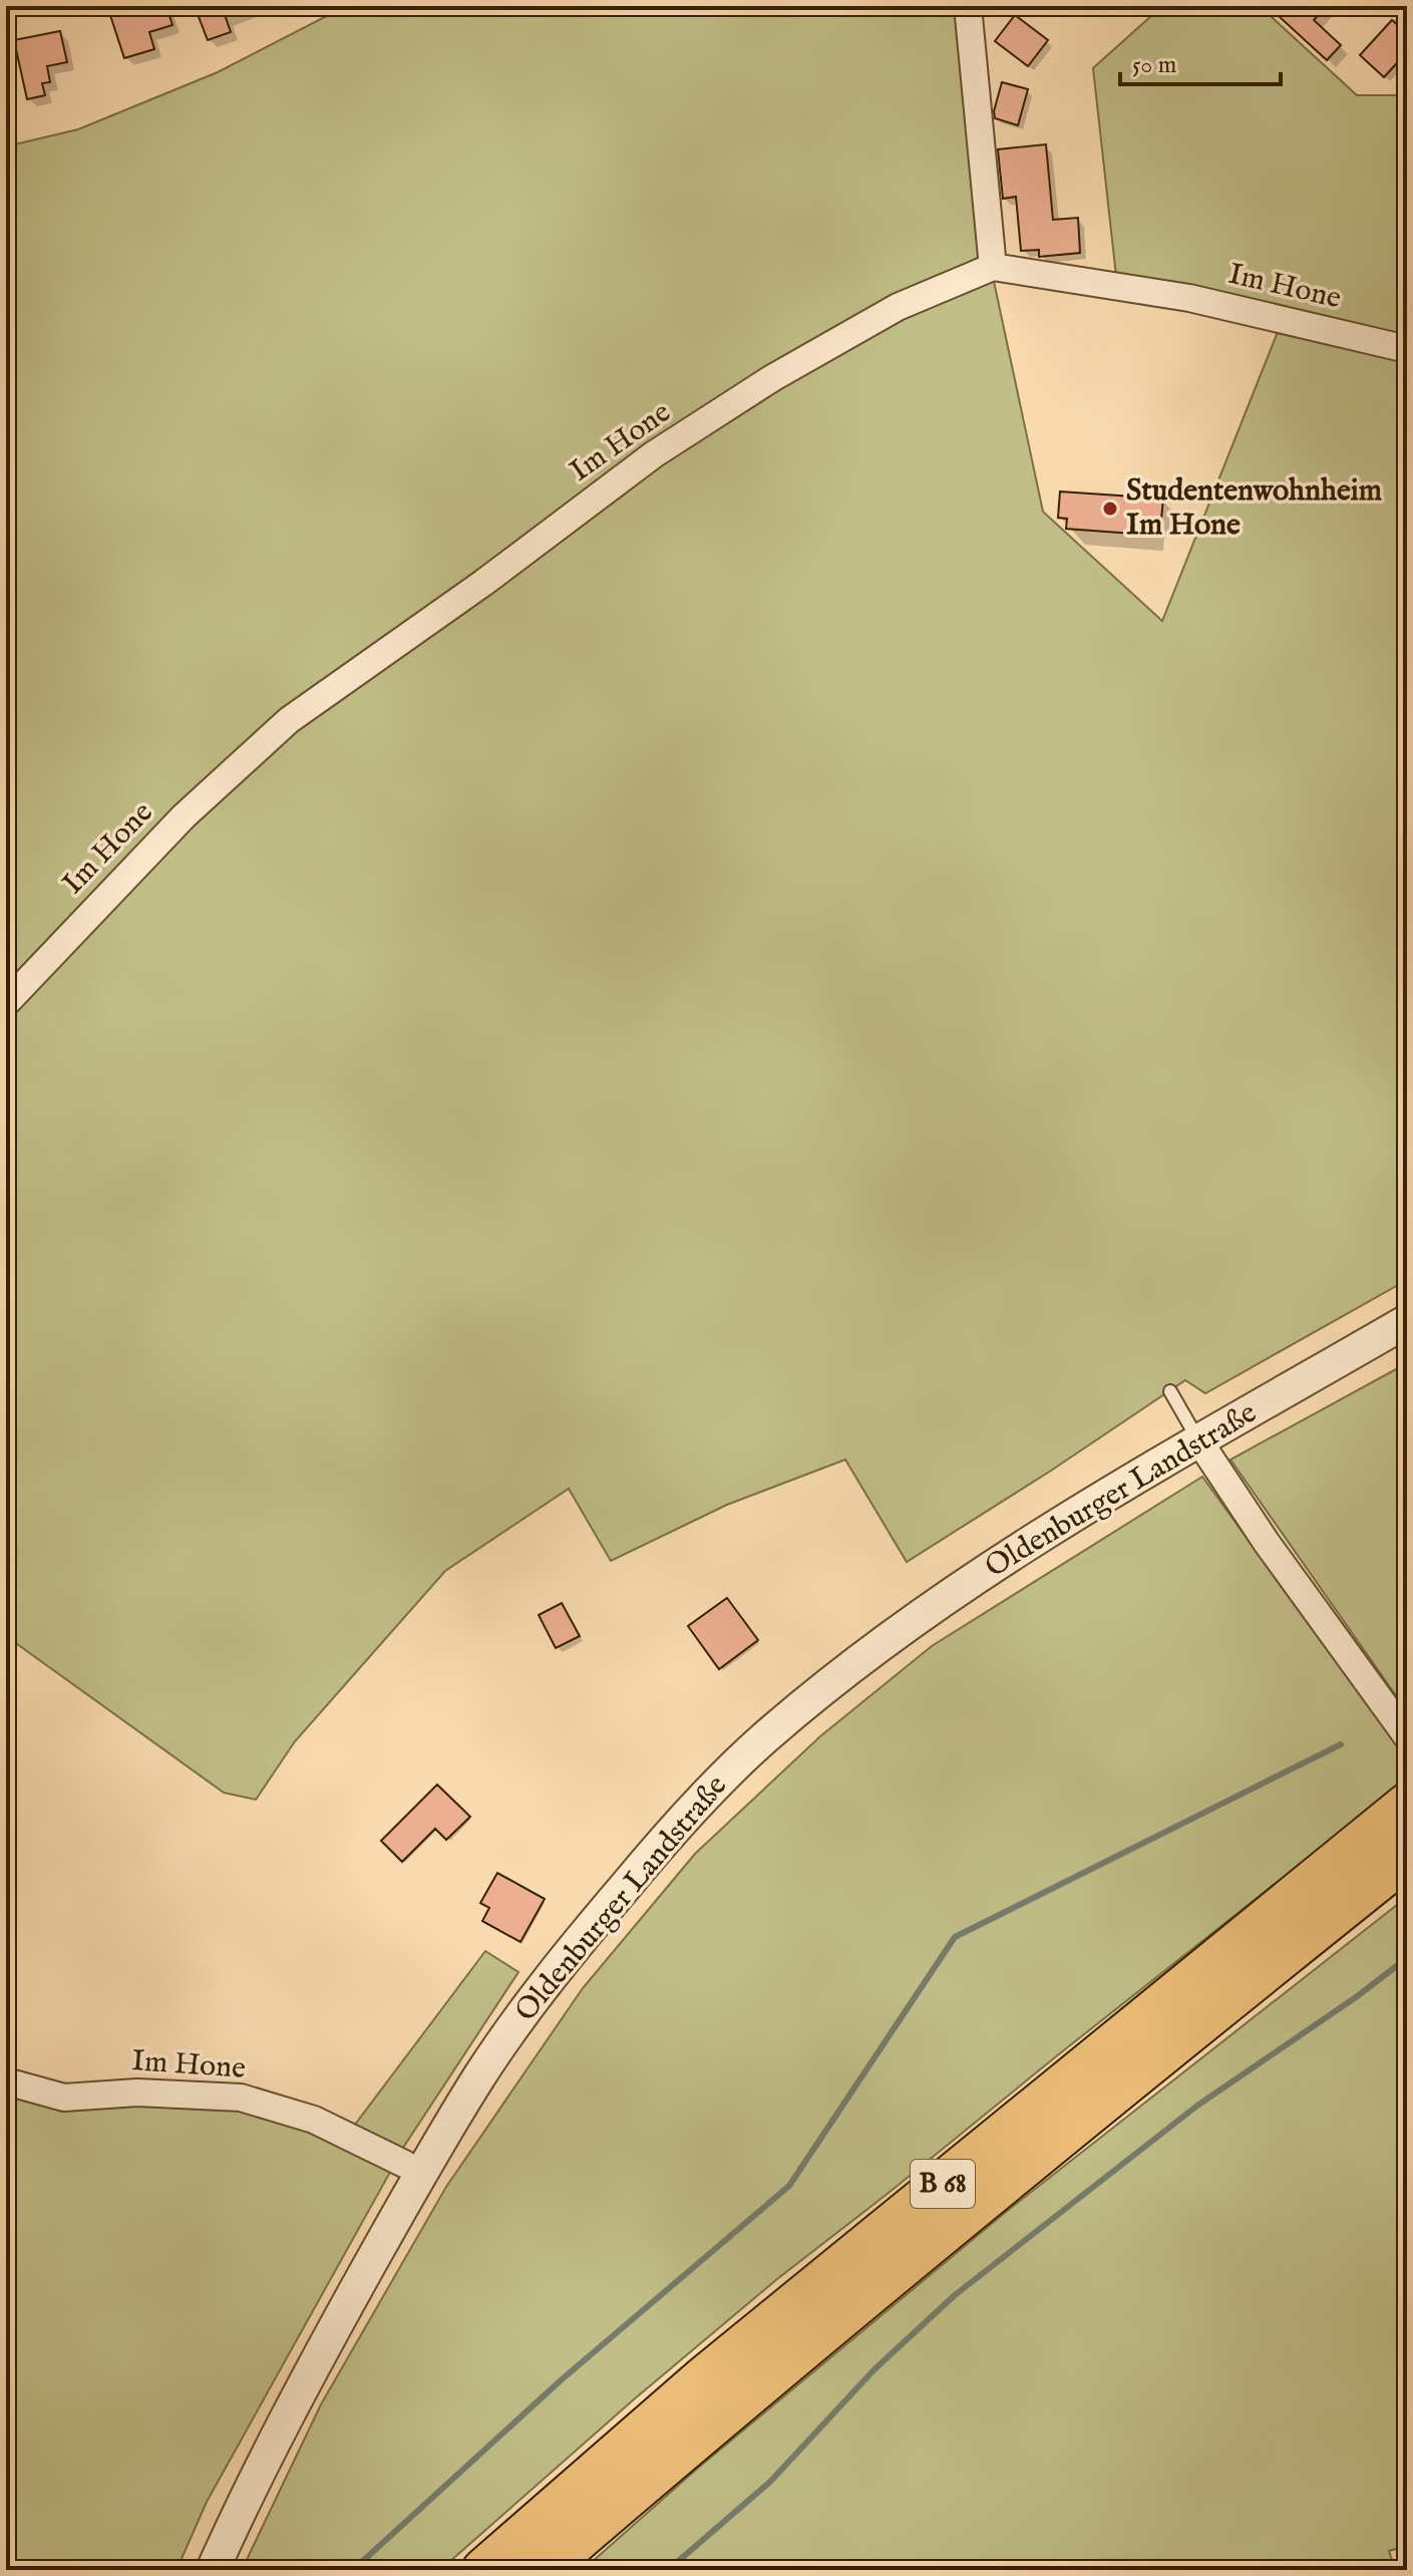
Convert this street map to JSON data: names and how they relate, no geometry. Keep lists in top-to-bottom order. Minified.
{"streets":{"highway":["B 68"],"street":["Im Hone","Oldenburger Landstraße"]},"places":["Studentenwohnheim Im Hone"],"scale_bar":"50 m"}
